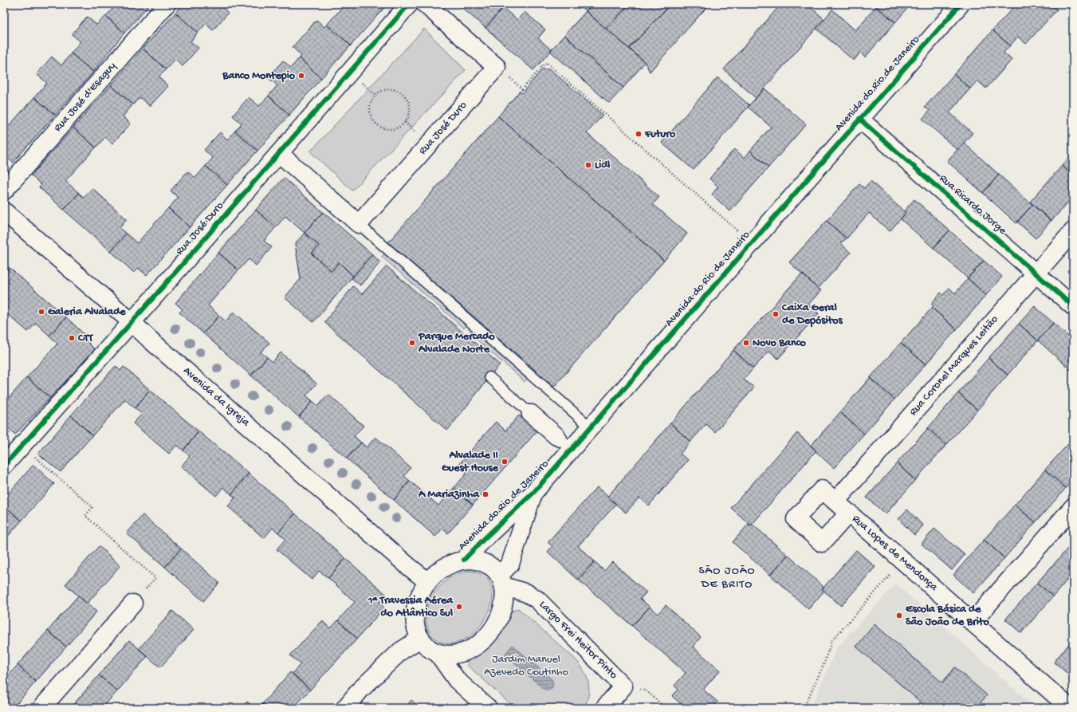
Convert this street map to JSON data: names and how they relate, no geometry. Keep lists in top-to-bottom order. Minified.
{"streets":{"street":["Avenida do Rio de Janeiro","Rua José d'Esaguy","Rua José Duro","Rua Ricardo Jorge","Rua Coronel Marques Leitão","Avenida da Igreja","Rua Lopes de Mendonça","Largo Frei Heitor Pinto"]},"crossings":[["Avenida do Rio de Janeiro","Rua Ricardo Jorge"],["Avenida do Rio de Janeiro","Avenida da Igreja"],["Avenida do Rio de Janeiro","Largo Frei Heitor Pinto"],["Rua José Duro","Avenida da Igreja"],["Rua Ricardo Jorge","Rua Coronel Marques Leitão"],["Rua Coronel Marques Leitão","Rua Lopes de Mendonça"],["Avenida da Igreja","Largo Frei Heitor Pinto"]],"districts":["SÃO JOÃO DE BRITO"],"parks":["Jardim Manuel Azevedo Coutinho"],"places":["Banco Montepio","Futuro","Lidl","Galeria Alvalade","Caixa Geral de Depósitos","CTT","Parque Mercado Alvalade Norte","Novo Banco","Alvalade II Guest House","A Mariazinha","1ª Travessia Aérea do Atlântico Sul","Escola Básica de São João de Brito"]}
